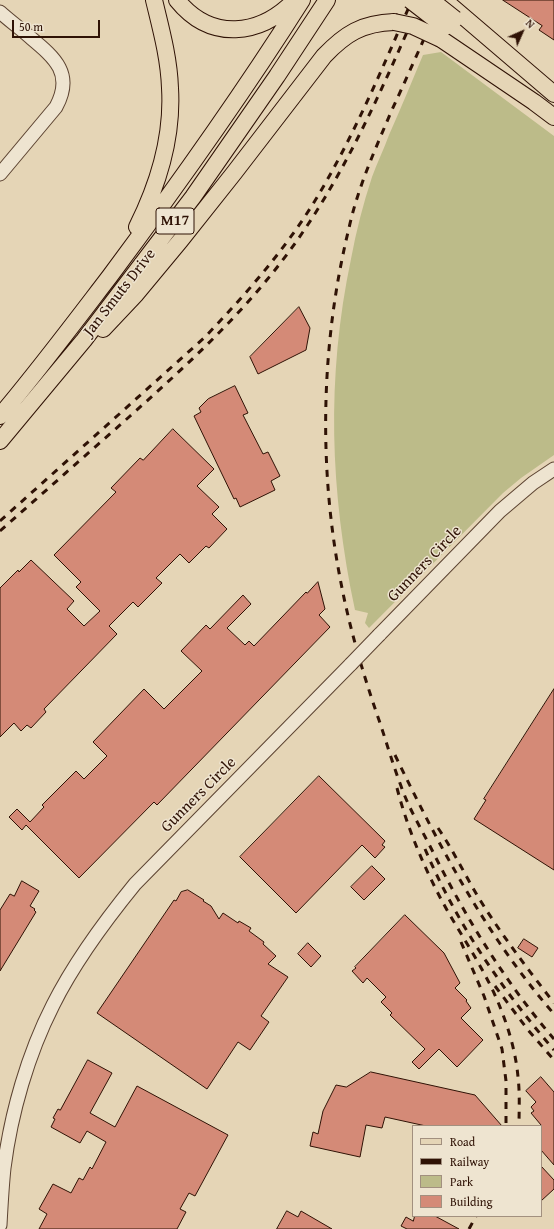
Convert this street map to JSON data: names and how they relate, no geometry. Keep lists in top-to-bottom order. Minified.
{"streets":{"main road":["M17","Jan Smuts Drive"],"street":["Gunners Circle"]},"legend":["Road","Railway","Park","Building"],"scale_bar":"50 m","north":"top right"}
